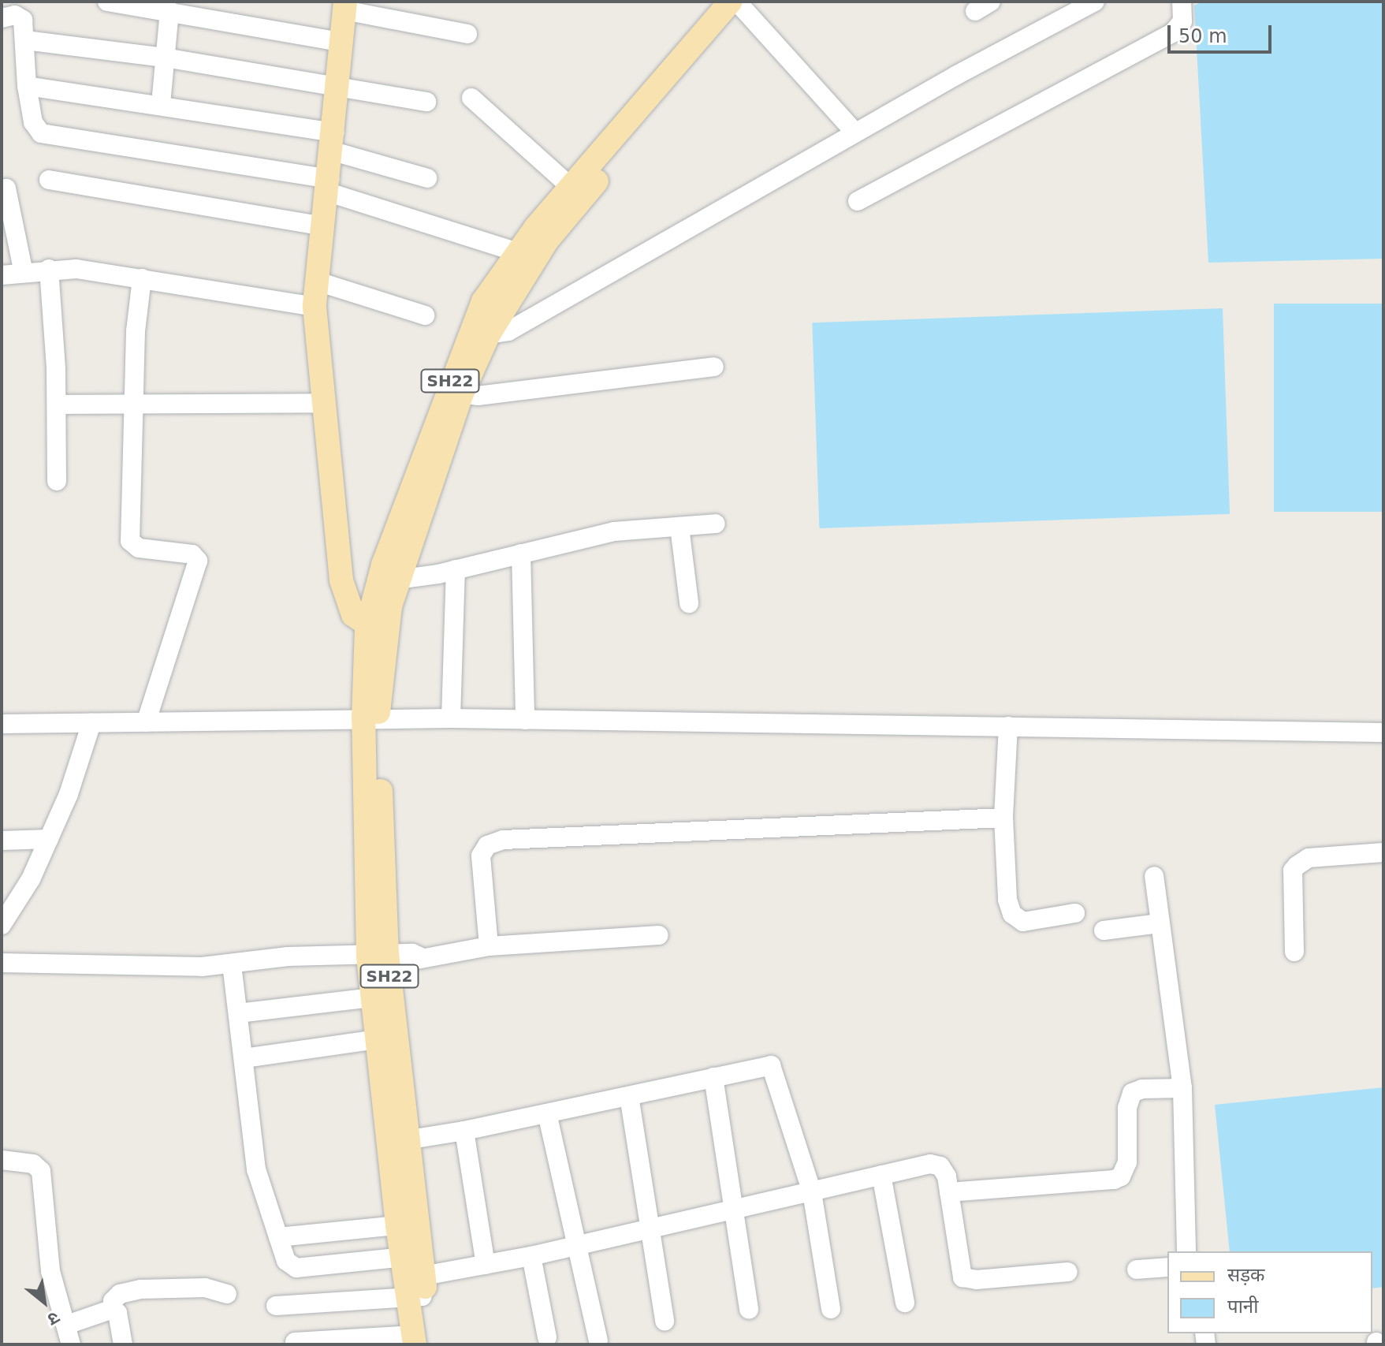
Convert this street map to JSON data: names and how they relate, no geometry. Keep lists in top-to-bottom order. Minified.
{"streets":{"main road":["SH22"]},"legend":["सड़क","पानी"],"scale_bar":"50 m","north":"bottom right"}
